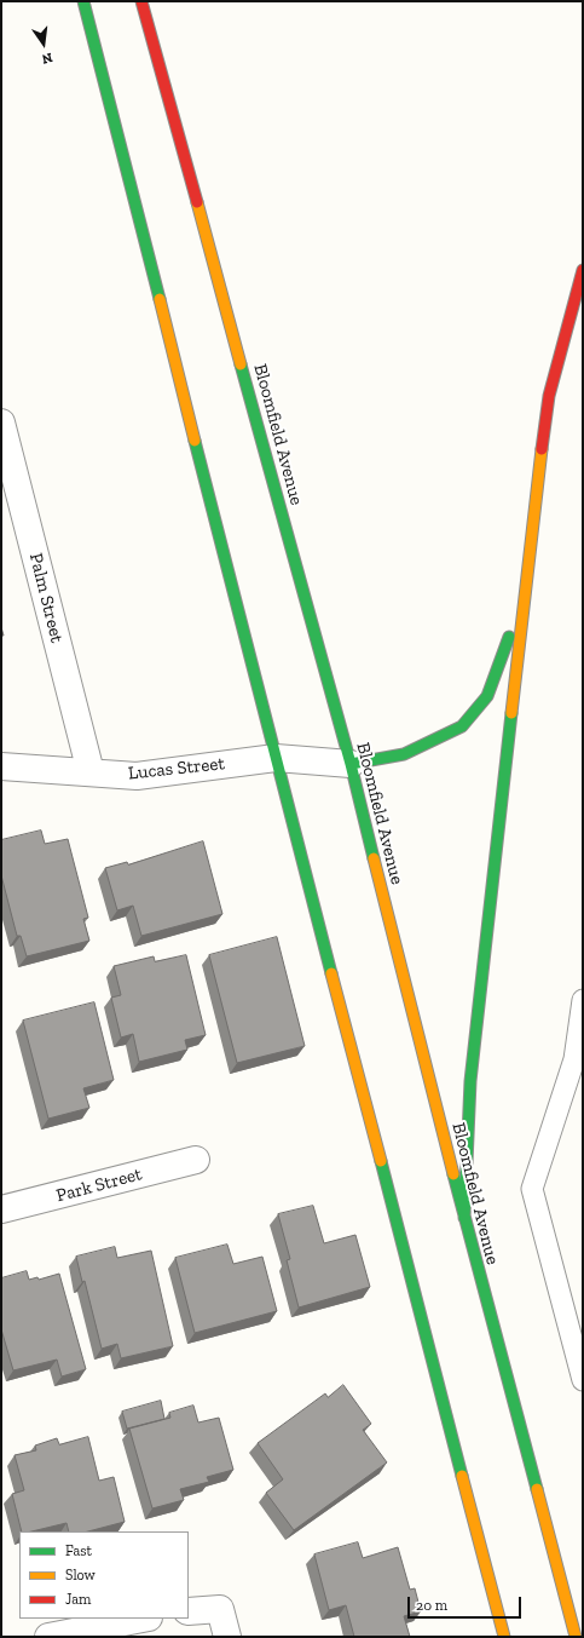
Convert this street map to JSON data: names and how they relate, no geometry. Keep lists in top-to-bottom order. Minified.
{"streets":{"main road":["Bloomfield Avenue"],"street":["Palm Street","Lucas Street","Park Street"]},"crossings":[["Bloomfield Avenue","Lucas Street"],["Palm Street","Lucas Street"]],"legend":["Fast","Slow","Jam"],"scale_bar":"20 m","north":"bottom"}
